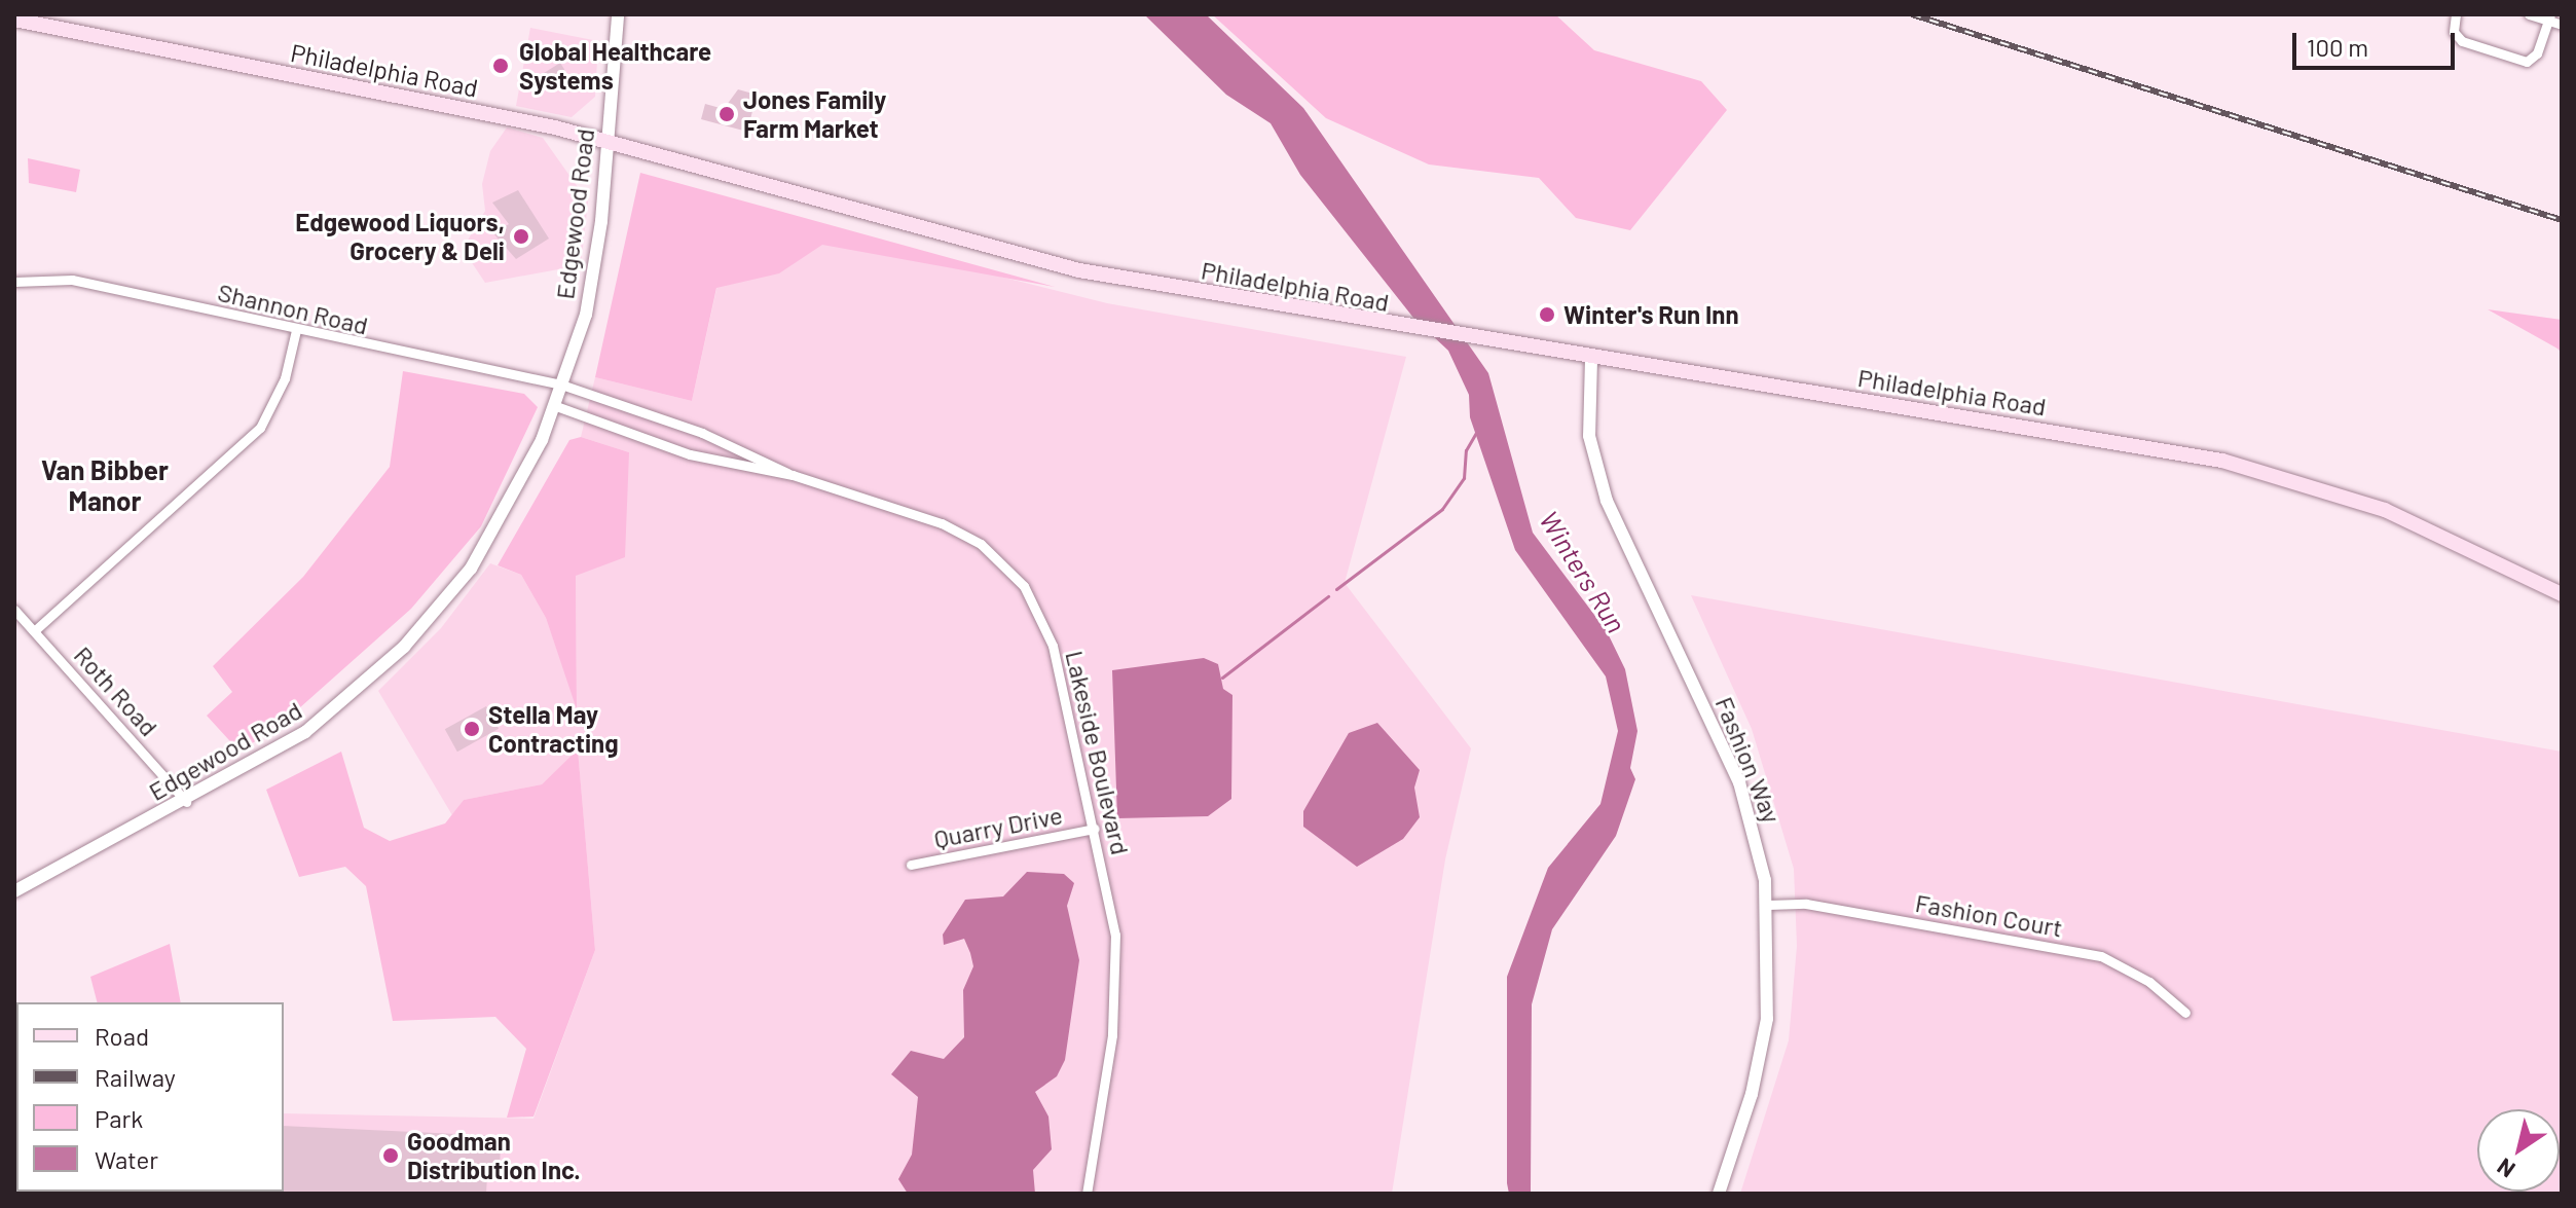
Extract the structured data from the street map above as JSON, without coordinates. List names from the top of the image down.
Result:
{
  "streets": {
    "main road": ["Philadelphia Road"],
    "street": [
      "Edgewood Road",
      "Shannon Road",
      "Roth Road",
      "Lakeside Boulevard",
      "Fashion Way",
      "Quarry Drive",
      "Fashion Court"
    ]
  },
  "crossings": [
    ["Philadelphia Road", "Edgewood Road"],
    ["Philadelphia Road", "Fashion Way"],
    ["Edgewood Road", "Shannon Road"],
    ["Edgewood Road", "Roth Road"],
    ["Edgewood Road", "Lakeside Boulevard"],
    ["Shannon Road", "Lakeside Boulevard"],
    ["Lakeside Boulevard", "Quarry Drive"],
    ["Fashion Way", "Fashion Court"]
  ],
  "districts": ["Van Bibber Manor"],
  "water": ["Winters Run"],
  "places": [
    "Global Healthcare Systems",
    "Jones Family Farm Market",
    "Edgewood Liquors, Grocery & Deli",
    "Winter's Run Inn",
    "Stella May Contracting",
    "Goodman Distribution Inc."
  ],
  "legend": [
    "Road",
    "Railway",
    "Park",
    "Water"
  ],
  "scale_bar": "100 m",
  "north": "bottom left"
}
